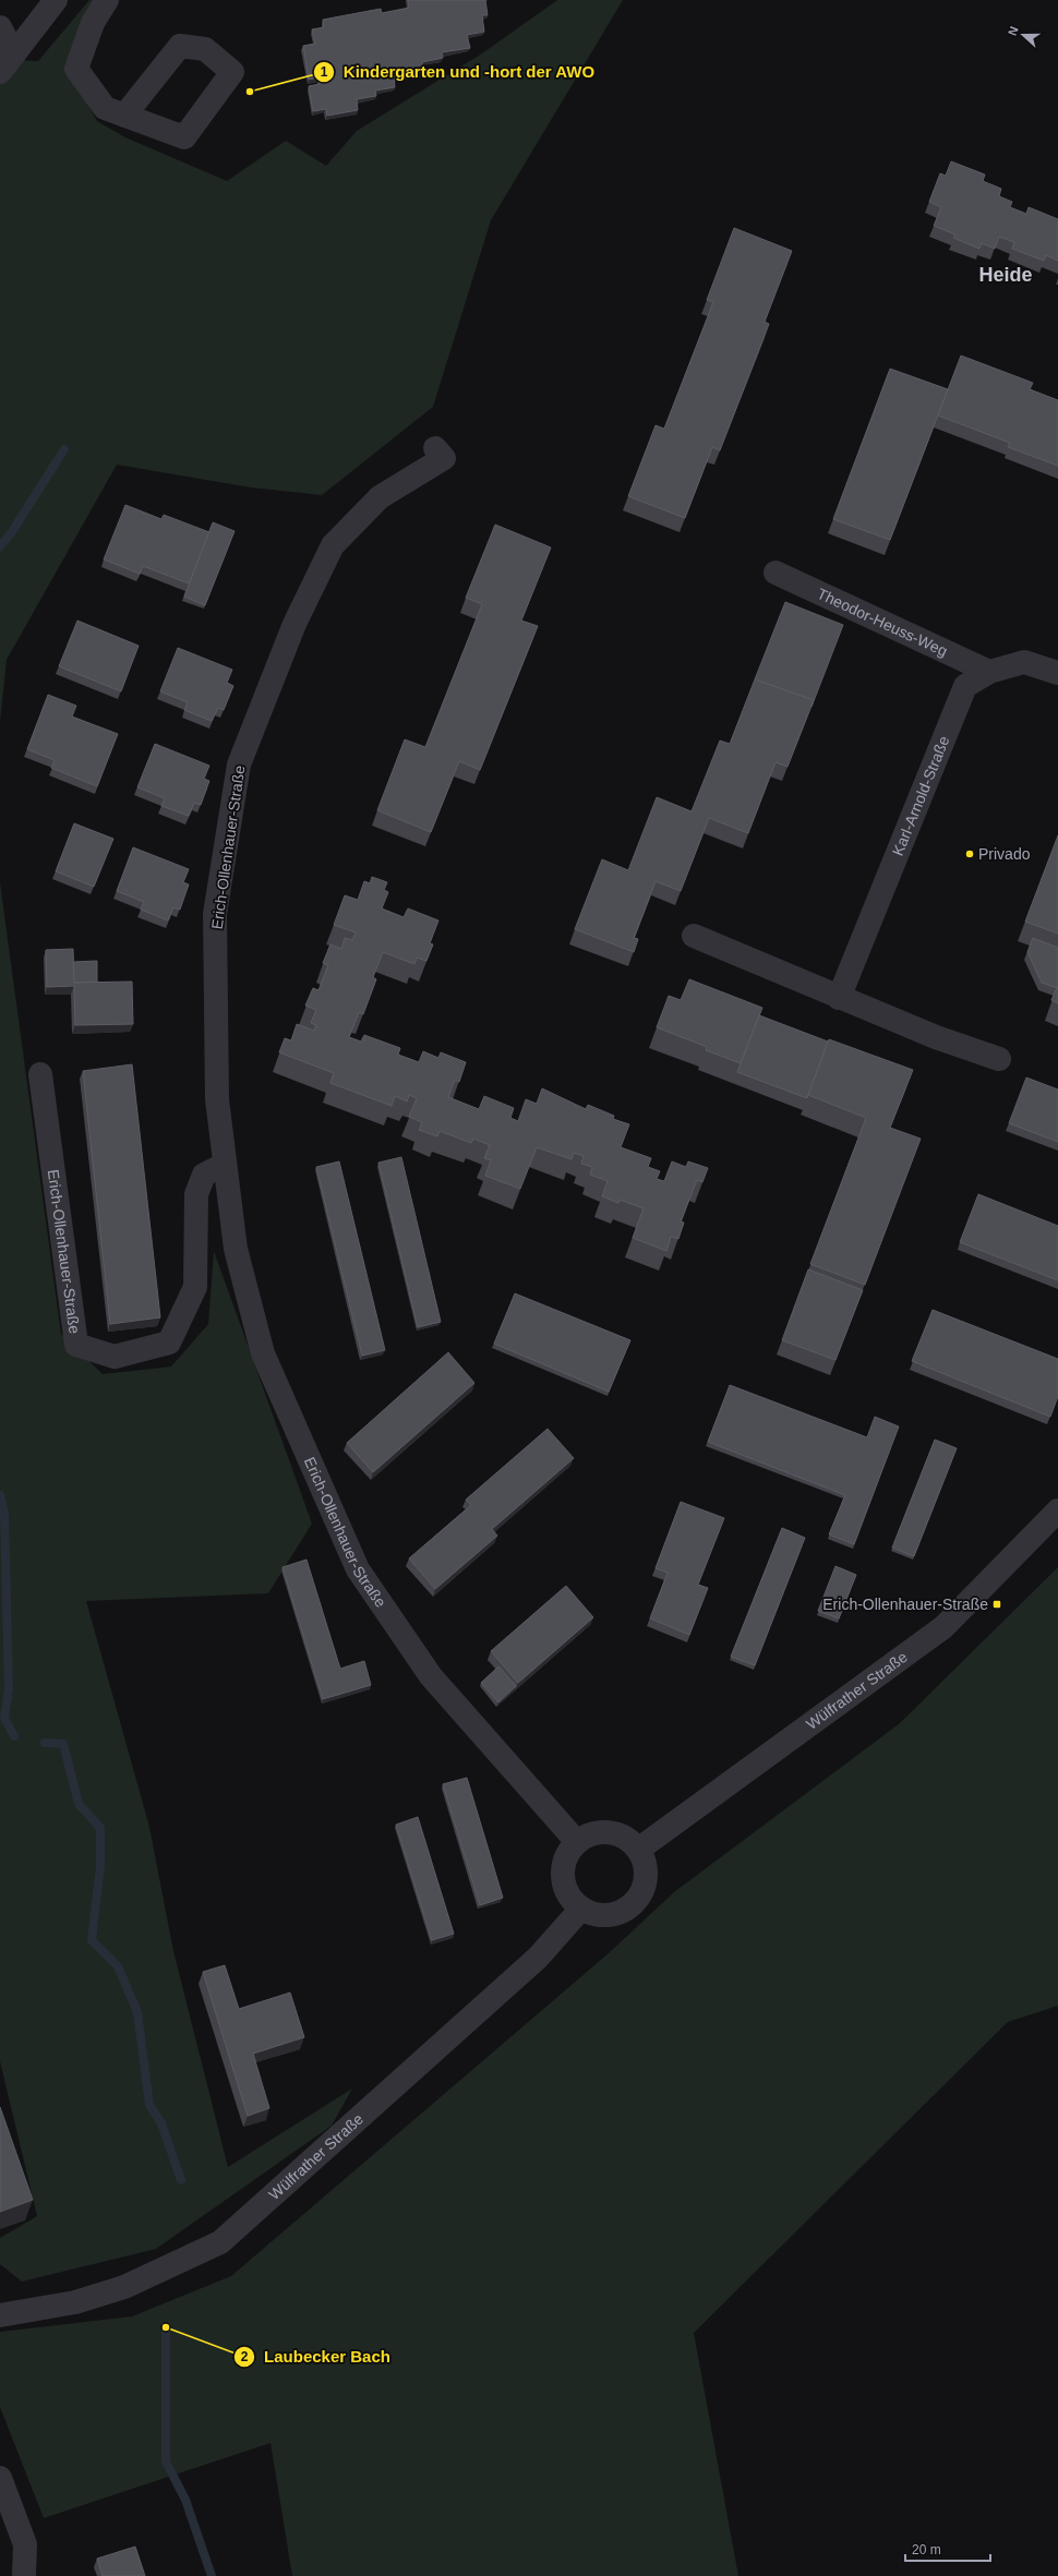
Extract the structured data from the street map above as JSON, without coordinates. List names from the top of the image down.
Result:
{
  "streets": {
    "street": [
      "Theodor-Heuss-Weg",
      "Karl-Arnold-Straße",
      "Erich-Ollenhauer-Straße",
      "Wülfrather Straße"
    ]
  },
  "crossings": [
    ["Theodor-Heuss-Weg", "Karl-Arnold-Straße"],
    ["Erich-Ollenhauer-Straße", "Wülfrather Straße"]
  ],
  "districts": ["Heide"],
  "places": {
    "other": ["Kindergarten und -hort der AWO", "Privado", "Laubecker Bach"],
    "transit": ["Erich-Ollenhauer-Straße"]
  },
  "scale_bar": "20 m",
  "north": "left"
}
